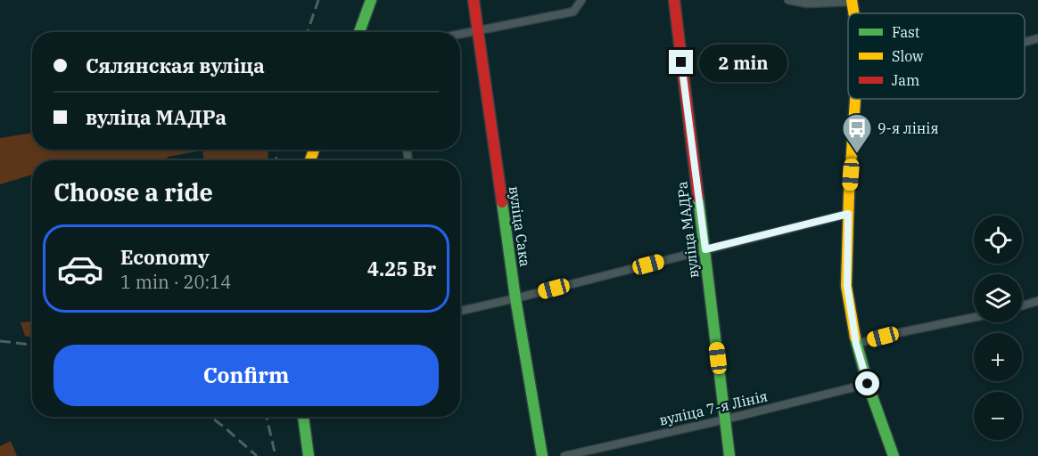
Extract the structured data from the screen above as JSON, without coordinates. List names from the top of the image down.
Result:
{
  "streets": {
    "street": ["вуліца Сака", "вуліца МАДРа", "вуліца 7-я Лінія"]
  },
  "crossings": [
    ["вуліца МАДРа", "вуліца 7-я Лінія"]
  ],
  "places": {
    "bus stop": ["9-я лінія"]
  },
  "legend": ["Fast", "Slow", "Jam"],
  "page": {
    "banner": ["Сялянская вуліца", "вуліца МАДРа"],
    "bubble": "2 min",
    "heading": "Choose a ride",
    "map_buttons": ["+", "−"],
    "list": [
      {
        "name": "Economy",
        "note": "1 min · 20:14",
        "value": "4.25 Br"
      }
    ],
    "buttons": "Confirm"
  }
}
